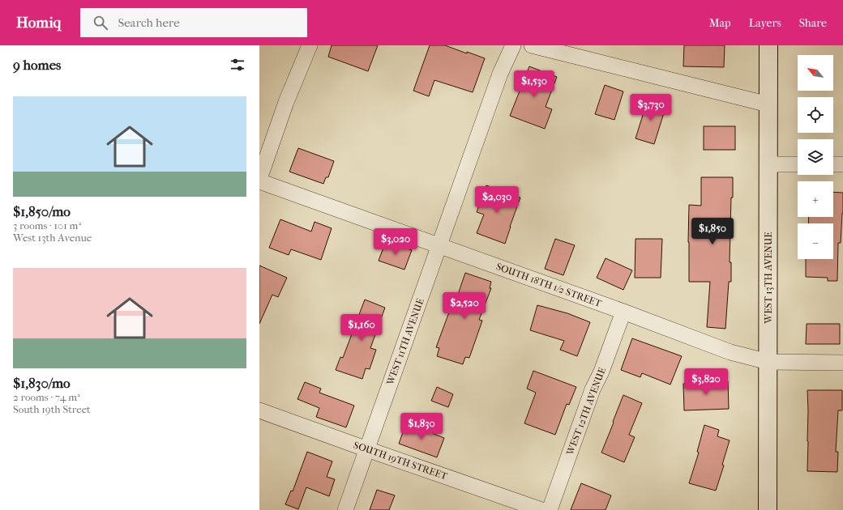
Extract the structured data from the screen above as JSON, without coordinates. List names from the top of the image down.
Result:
{
  "streets": {
    "street": [
      "WEST 13TH AVENUE",
      "SOUTH 18TH 1/2 STREET",
      "WEST 11TH AVENUE",
      "WEST 12TH AVENUE",
      "SOUTH 19TH STREET"
    ]
  },
  "crossings": [
    ["WEST 13TH AVENUE", "SOUTH 18TH 1/2 STREET"],
    ["SOUTH 18TH 1/2 STREET", "WEST 11TH AVENUE"],
    ["SOUTH 18TH 1/2 STREET", "WEST 12TH AVENUE"],
    ["WEST 11TH AVENUE", "SOUTH 19TH STREET"]
  ],
  "north": "top left",
  "page": {
    "header": "Homiq",
    "search": "Search here",
    "nav": ["Map", "Layers", "Share"],
    "heading": "9 homes",
    "map_buttons": ["+", "−"],
    "price": [
      "$1,530",
      "$3,730",
      "$2,030",
      "$1,850",
      "$3,020",
      "$2,520",
      "$1,160",
      "$3,820",
      "$1,830"
    ],
    "list": [
      {
        "name": "$1,850/mo",
        "note": "3 rooms · 101 m² · West 13th Avenue"
      },
      {
        "name": "$1,830/mo",
        "note": "2 rooms · 74 m² · South 19th Street"
      }
    ]
  }
}
